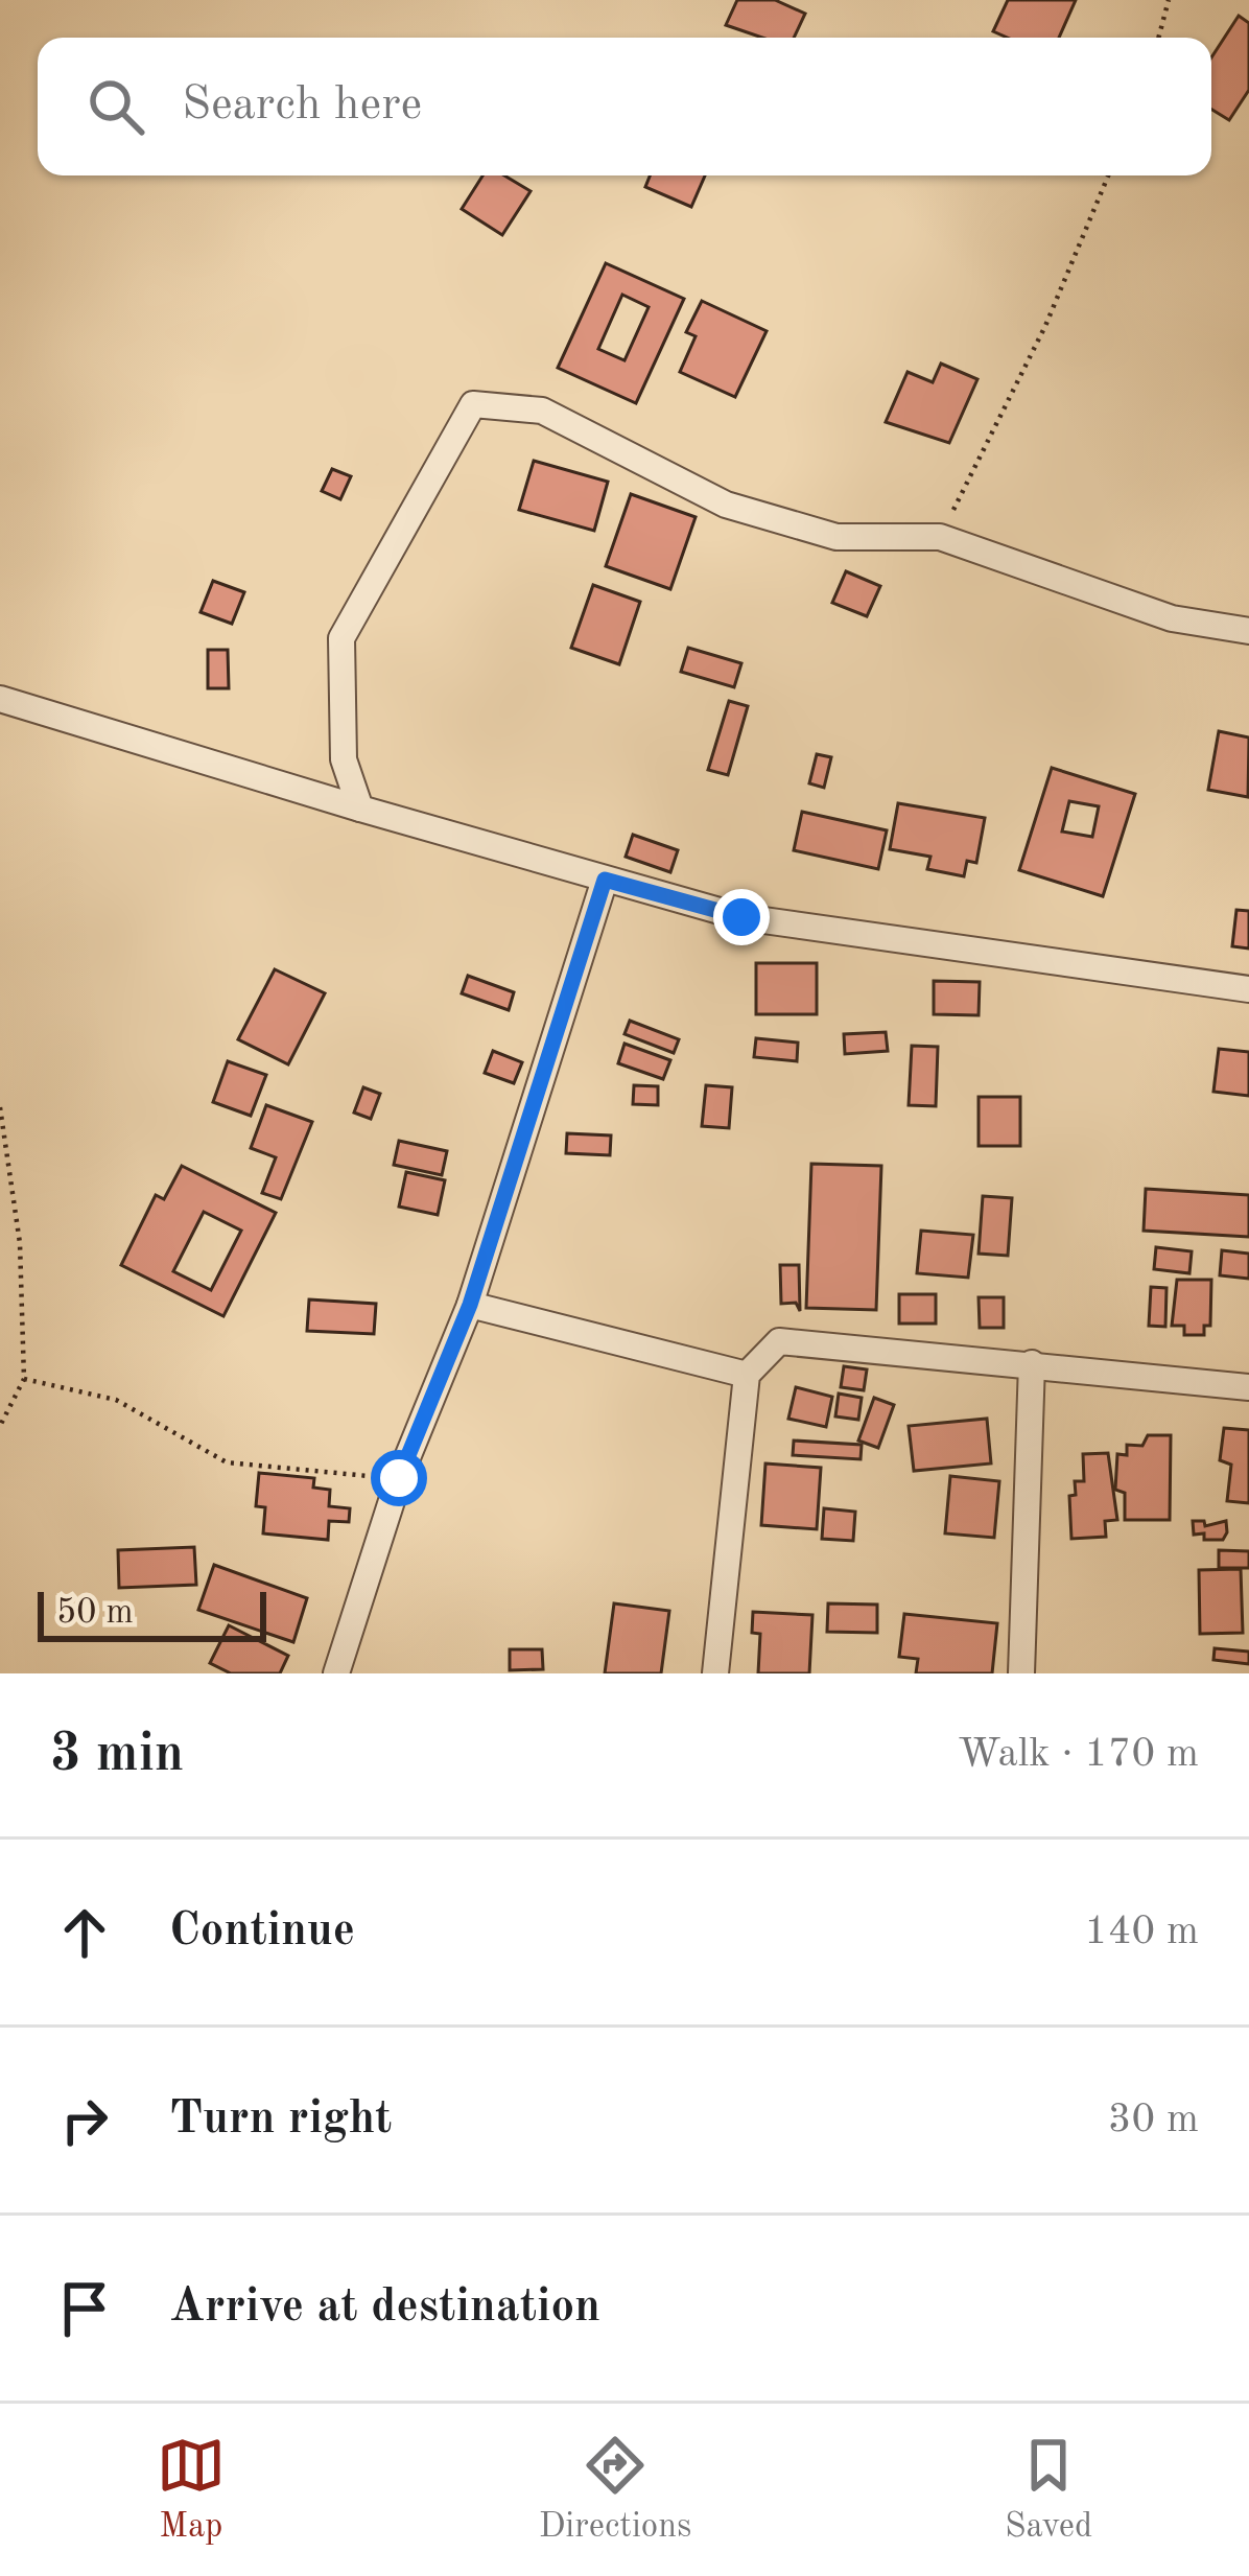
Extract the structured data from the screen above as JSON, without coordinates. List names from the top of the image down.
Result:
{
  "scale_bar": "50 m",
  "page": {
    "search": "Search here",
    "scale": "50 m",
    "heading": ["3 min", "Walk · 170 m"],
    "list": [
      ["Continue", "140 m"],
      ["Turn right", "30 m"],
      "Arrive at destination"
    ],
    "nav": ["Map", "Directions", "Saved"]
  }
}
